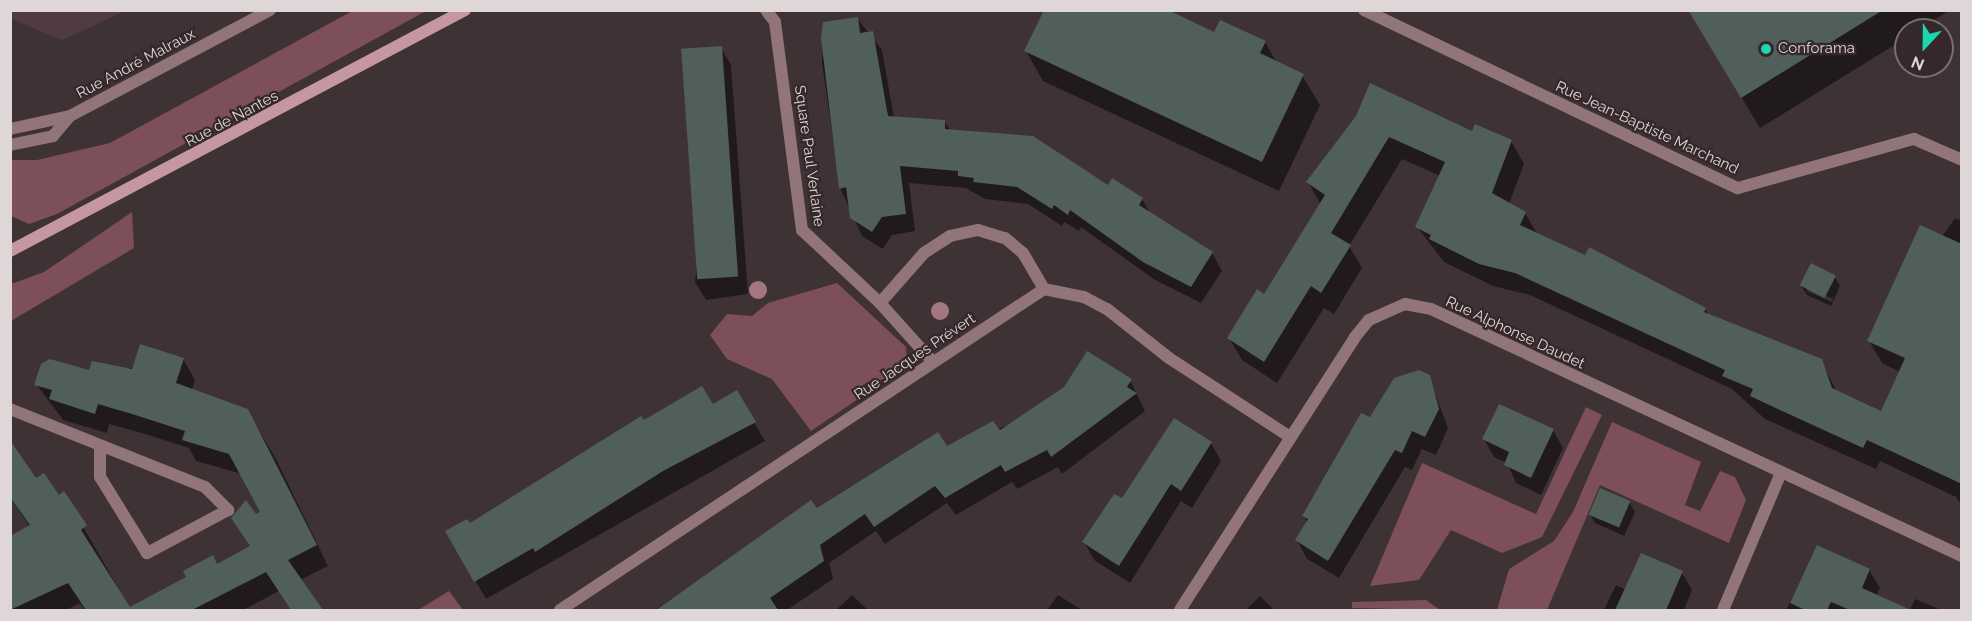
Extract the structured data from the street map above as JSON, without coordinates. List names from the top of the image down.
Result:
{
  "streets": {
    "main road": ["Rue de Nantes"],
    "street": [
      "Rue André Malraux",
      "Rue Jean-Baptiste Marchand",
      "Square Paul Verlaine",
      "Rue Alphonse Daudet",
      "Rue Jacques Prévert"
    ]
  },
  "crossings": [
    ["Square Paul Verlaine", "Rue Jacques Prévert"]
  ],
  "places": ["Conforama"],
  "north": "bottom"
}
